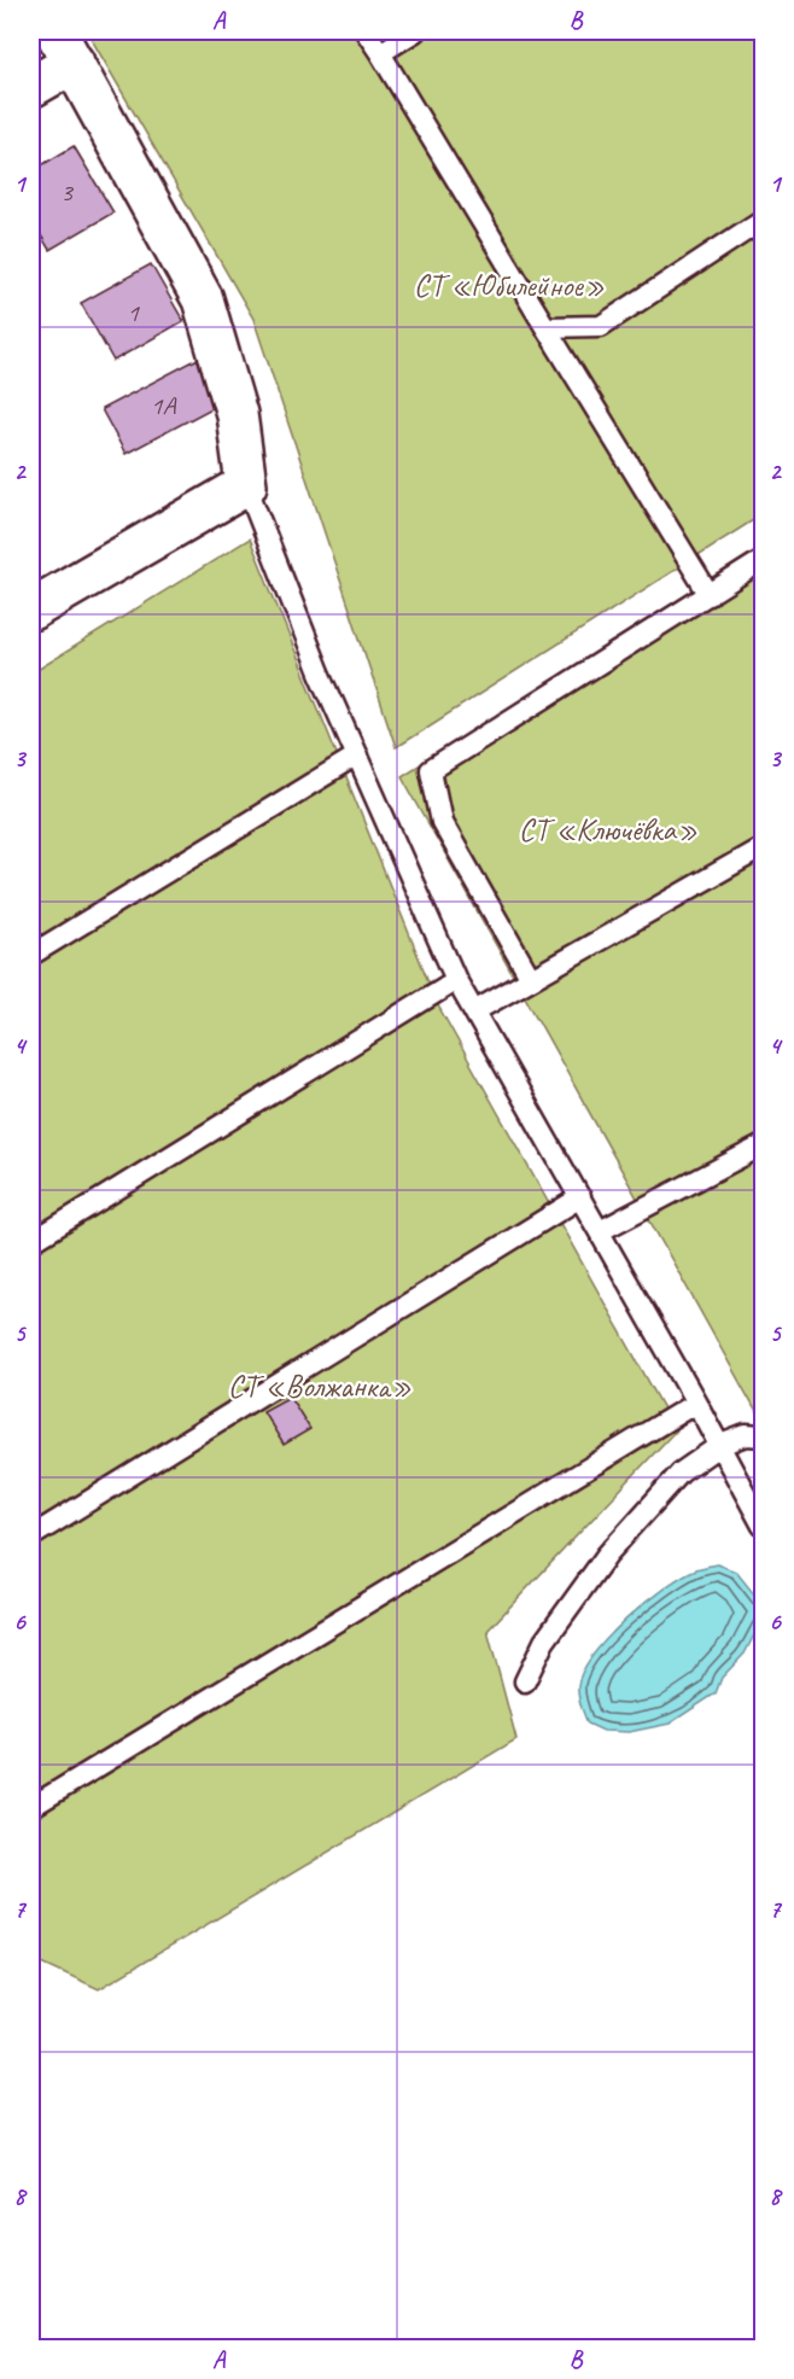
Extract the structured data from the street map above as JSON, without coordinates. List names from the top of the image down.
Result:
{
  "parks": ["СТ «Юбилейное»", "СТ «Ключёвка»", "СТ «Волжанка»"],
  "house_numbers": ["3", "1", "1А"],
  "grid": {
    "columns": ["A", "B"],
    "rows": [
      "1",
      "2",
      "3",
      "4",
      "5",
      "6",
      "7",
      "8"
    ]
  }
}
